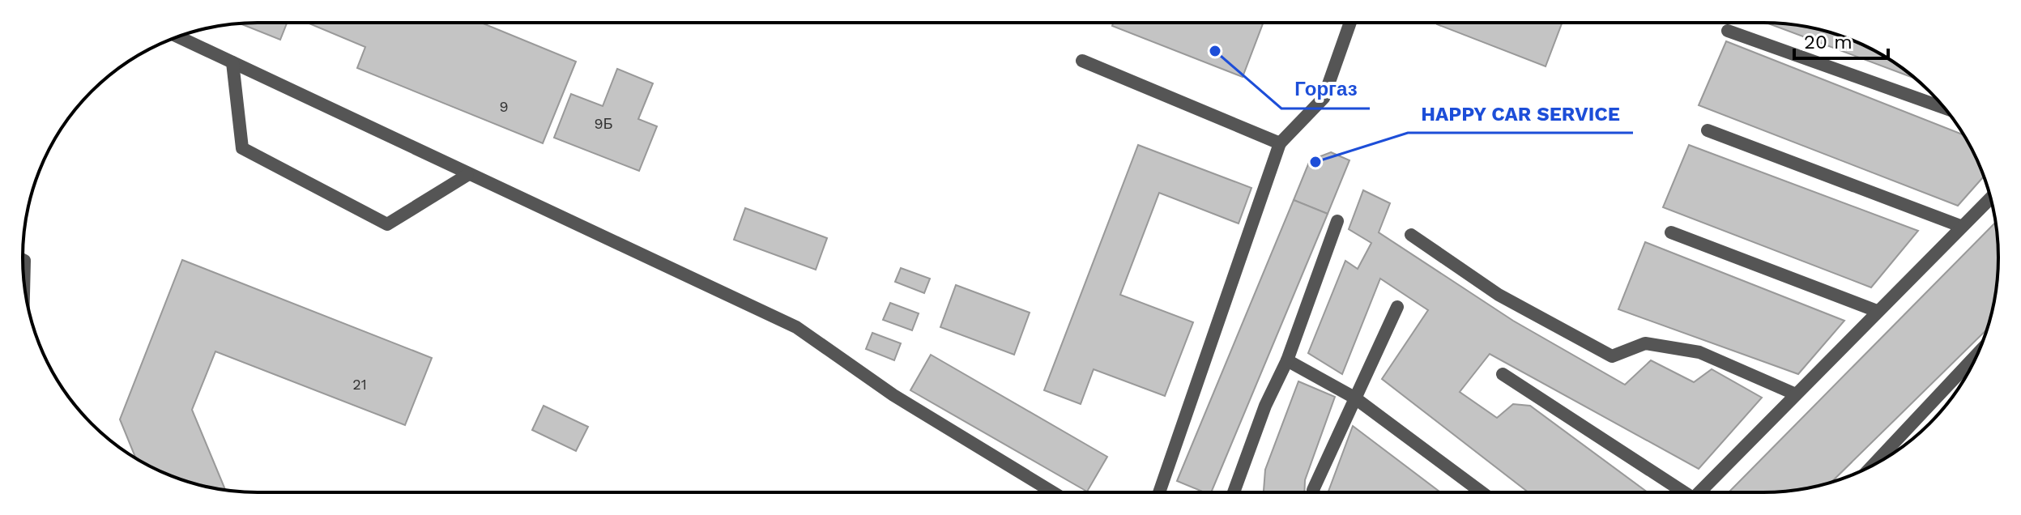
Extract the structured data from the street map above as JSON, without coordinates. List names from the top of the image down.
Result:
{
  "places": ["Горгаз", "HAPPY CAR SERVICE"],
  "house_numbers": ["9", "9Б", "21"],
  "scale_bar": "20 m"
}
